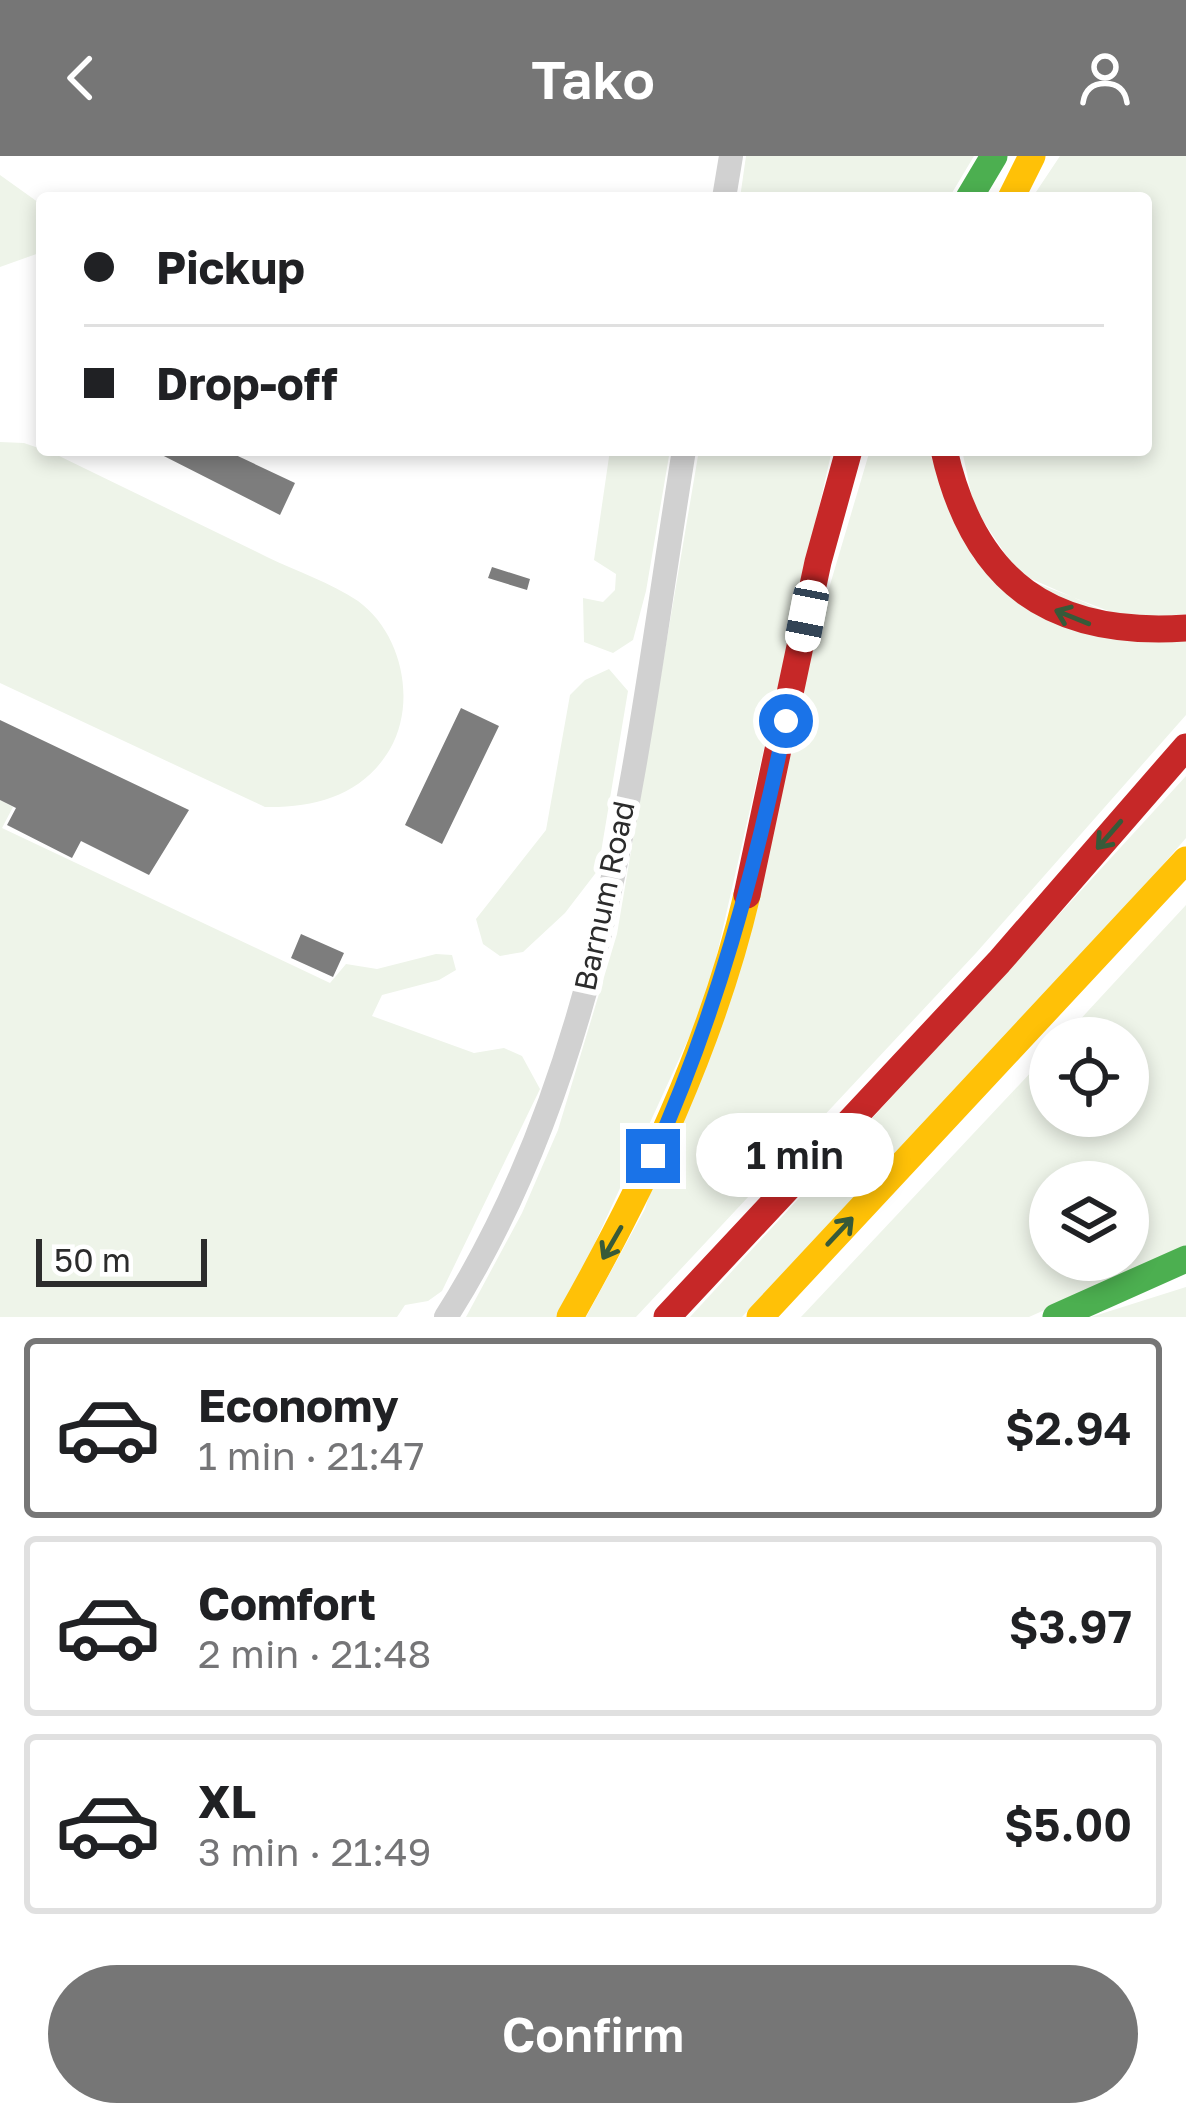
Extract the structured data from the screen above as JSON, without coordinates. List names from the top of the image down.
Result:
{
  "streets": {
    "street": ["Barnum Road"]
  },
  "scale_bar": "50 m",
  "page": {
    "header": "Tako",
    "banner": ["Pickup", "Drop-off"],
    "bubble": "1 min",
    "scale": "50 m",
    "list": [
      {
        "name": "Economy",
        "note": "1 min · 21:47",
        "value": "$2.94"
      },
      {
        "name": "Comfort",
        "note": "2 min · 21:48",
        "value": "$3.97"
      },
      {
        "name": "XL",
        "note": "3 min · 21:49",
        "value": "$5.00"
      }
    ],
    "buttons": "Confirm"
  }
}
